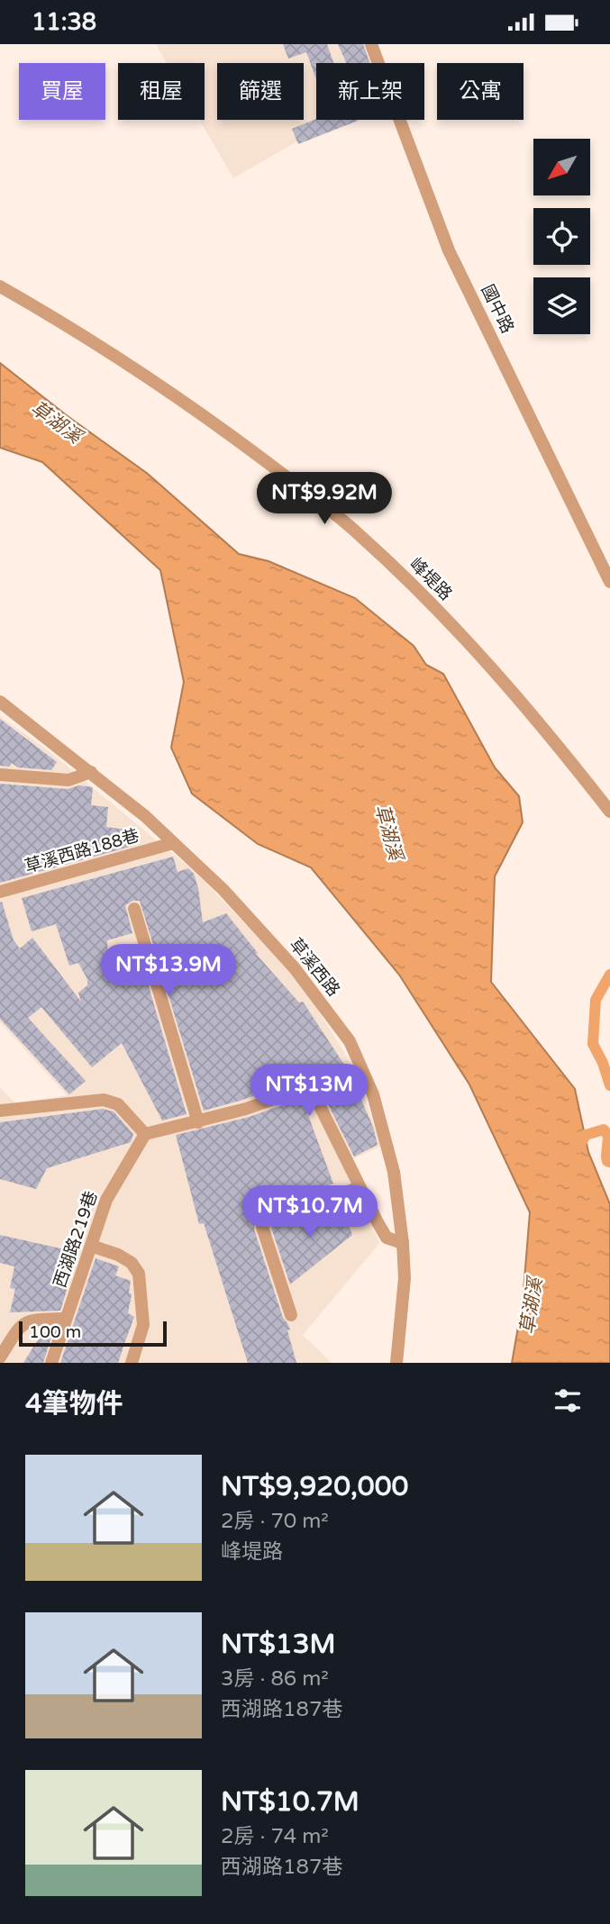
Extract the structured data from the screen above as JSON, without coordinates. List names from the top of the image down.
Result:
{
  "streets": {
    "street": [
      "國中路",
      "峰堤路",
      "草溪西路188巷",
      "草溪西路",
      "西湖路219巷"
    ]
  },
  "crossings": [
    ["草溪西路188巷", "草溪西路"]
  ],
  "water": ["草湖溪"],
  "scale_bar": "100 m",
  "north": "bottom left",
  "page": {
    "status": "11:38",
    "chip": [
      "買屋",
      "租屋",
      "篩選",
      "新上架",
      "公寓"
    ],
    "price": [
      "NT$9.92M",
      "NT$13.9M",
      "NT$13M",
      "NT$10.7M"
    ],
    "scale": "100 m",
    "heading": "4筆物件",
    "list": [
      {
        "name": "NT$9,920,000",
        "note": "2房 · 70 m² · 峰堤路"
      },
      {
        "name": "NT$13M",
        "note": "3房 · 86 m² · 西湖路187巷"
      },
      {
        "name": "NT$10.7M",
        "note": "2房 · 74 m² · 西湖路187巷"
      }
    ]
  }
}
